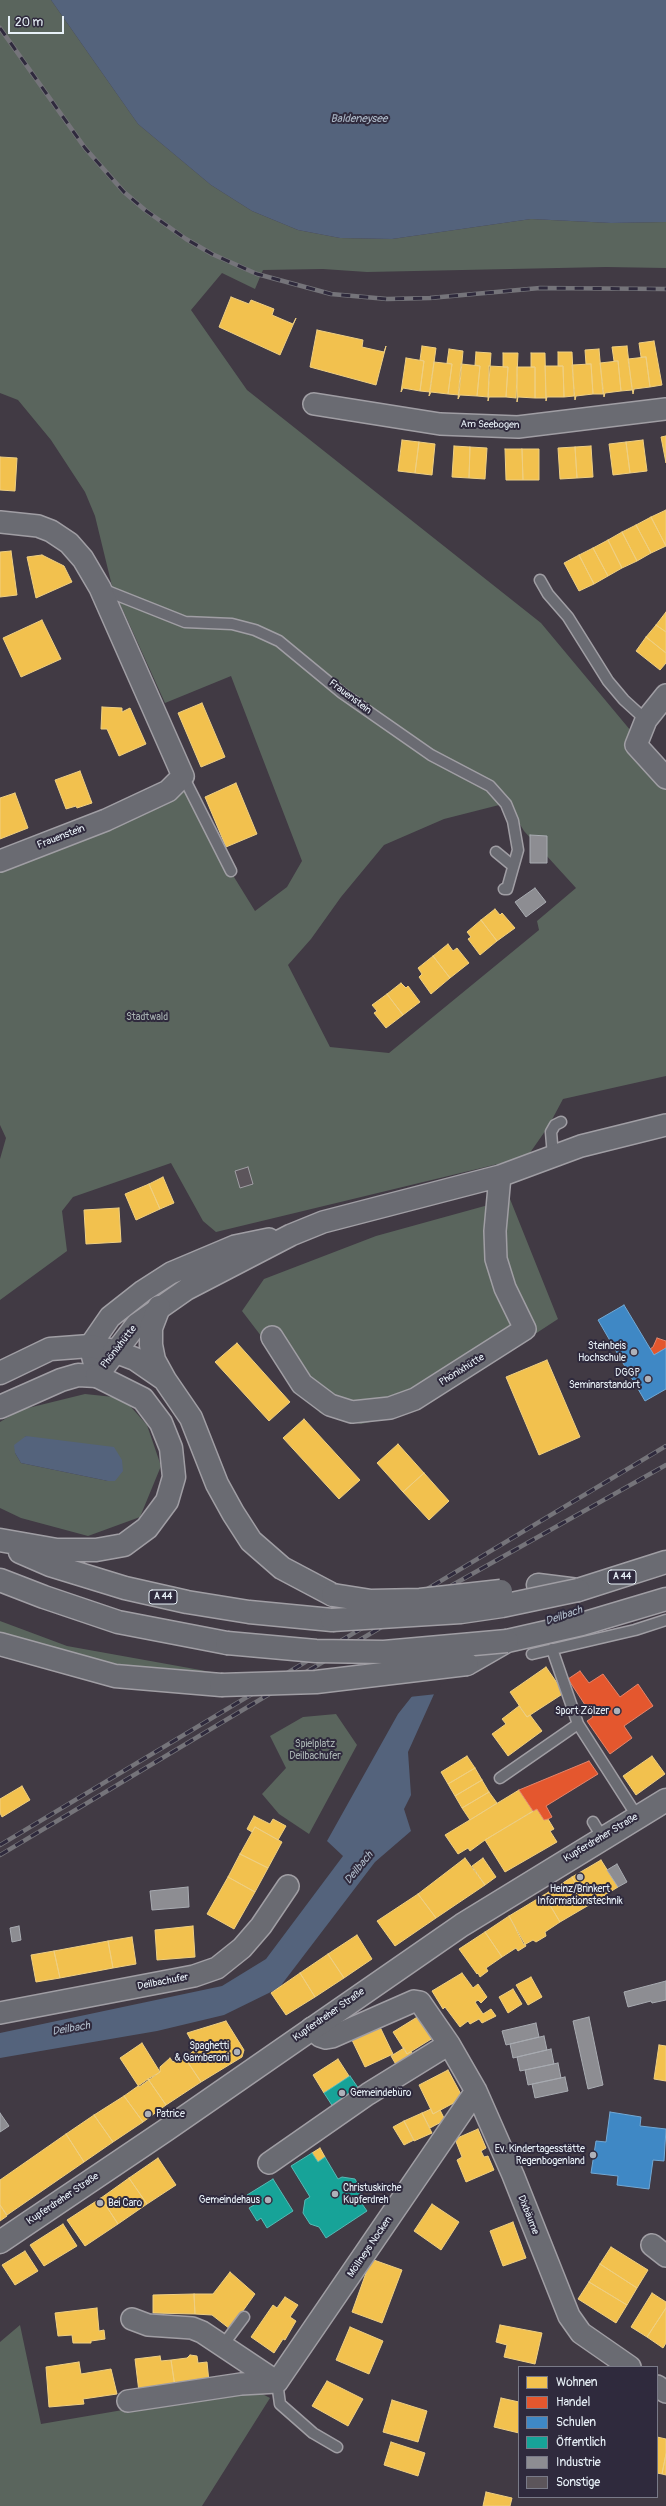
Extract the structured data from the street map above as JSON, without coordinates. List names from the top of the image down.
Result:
{
  "streets": {
    "main road": ["A 44", "Kupferdreher Straße"],
    "street": [
      "Am Seebogen",
      "Frauenstein",
      "Phönixhütte",
      "Deilbachufer",
      "Dixbäume",
      "Möllneys Nocken"
    ]
  },
  "crossings": [
    ["Kupferdreher Straße", "Dixbäume"],
    ["Dixbäume", "Möllneys Nocken"]
  ],
  "water": ["Baldeneysee", "Deilbach"],
  "parks": ["Stadtwald", "Spielplatz Deilbachufer"],
  "places": [
    "Steinbeis Hochschule",
    "DGGP Seminarstandort",
    "Sport Zölzer",
    "Heinz/Brinkert Informationstechnik",
    "Spaghetti & Gamberoni",
    "Gemeindebüro",
    "Patrice",
    "Ev. Kindertagesstätte Regenbogenland",
    "Christuskirche Kupferdreh",
    "Gemeindehaus",
    "Bei Caro"
  ],
  "legend": [
    "Wohnen",
    "Handel",
    "Schulen",
    "Öffentlich",
    "Industrie",
    "Sonstige"
  ],
  "scale_bar": "20 m"
}
